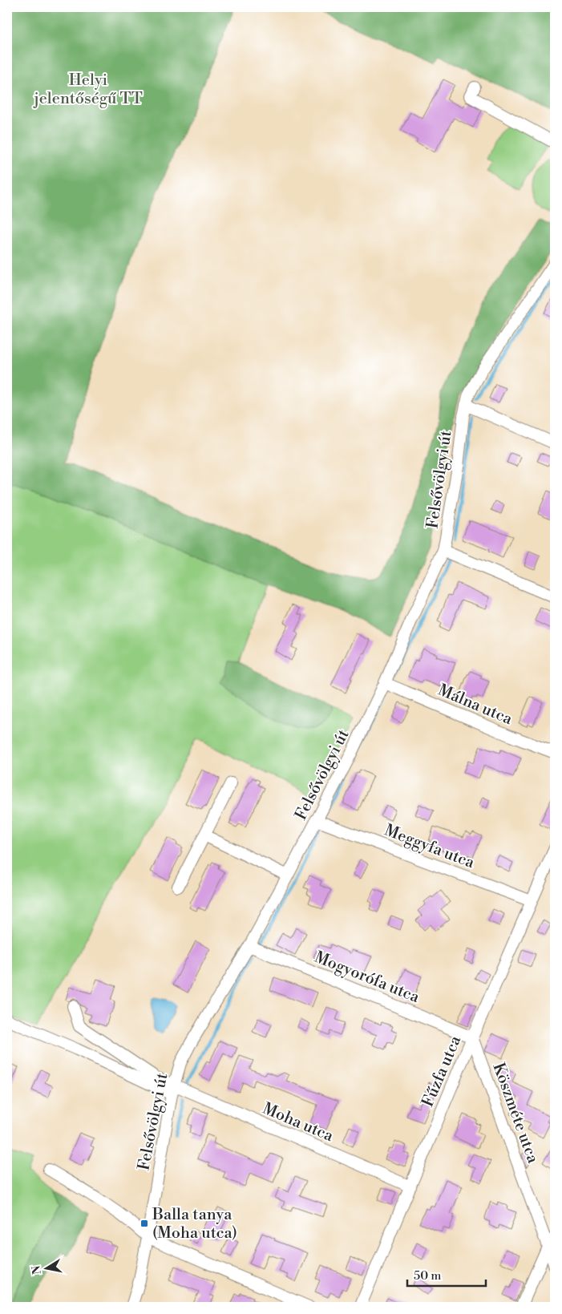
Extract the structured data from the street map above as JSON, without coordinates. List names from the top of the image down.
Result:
{
  "streets": {
    "street": [
      "Felsővölgyi út",
      "Málna utca",
      "Meggyfa utca",
      "Mogyorófa utca",
      "Fűzfa utca",
      "Köszméte utca",
      "Moha utca"
    ]
  },
  "crossings": [
    ["Felsővölgyi út", "Málna utca"],
    ["Felsővölgyi út", "Meggyfa utca"],
    ["Felsővölgyi út", "Mogyorófa utca"],
    ["Felsővölgyi út", "Moha utca"],
    ["Meggyfa utca", "Fűzfa utca"],
    ["Mogyorófa utca", "Fűzfa utca"],
    ["Mogyorófa utca", "Köszméte utca"],
    ["Fűzfa utca", "Köszméte utca"],
    ["Fűzfa utca", "Moha utca"]
  ],
  "parks": ["Helyi jelentőségű TT"],
  "places": {
    "transit": ["Balla tanya (Moha utca)"]
  },
  "scale_bar": "50 m",
  "north": "left"
}
